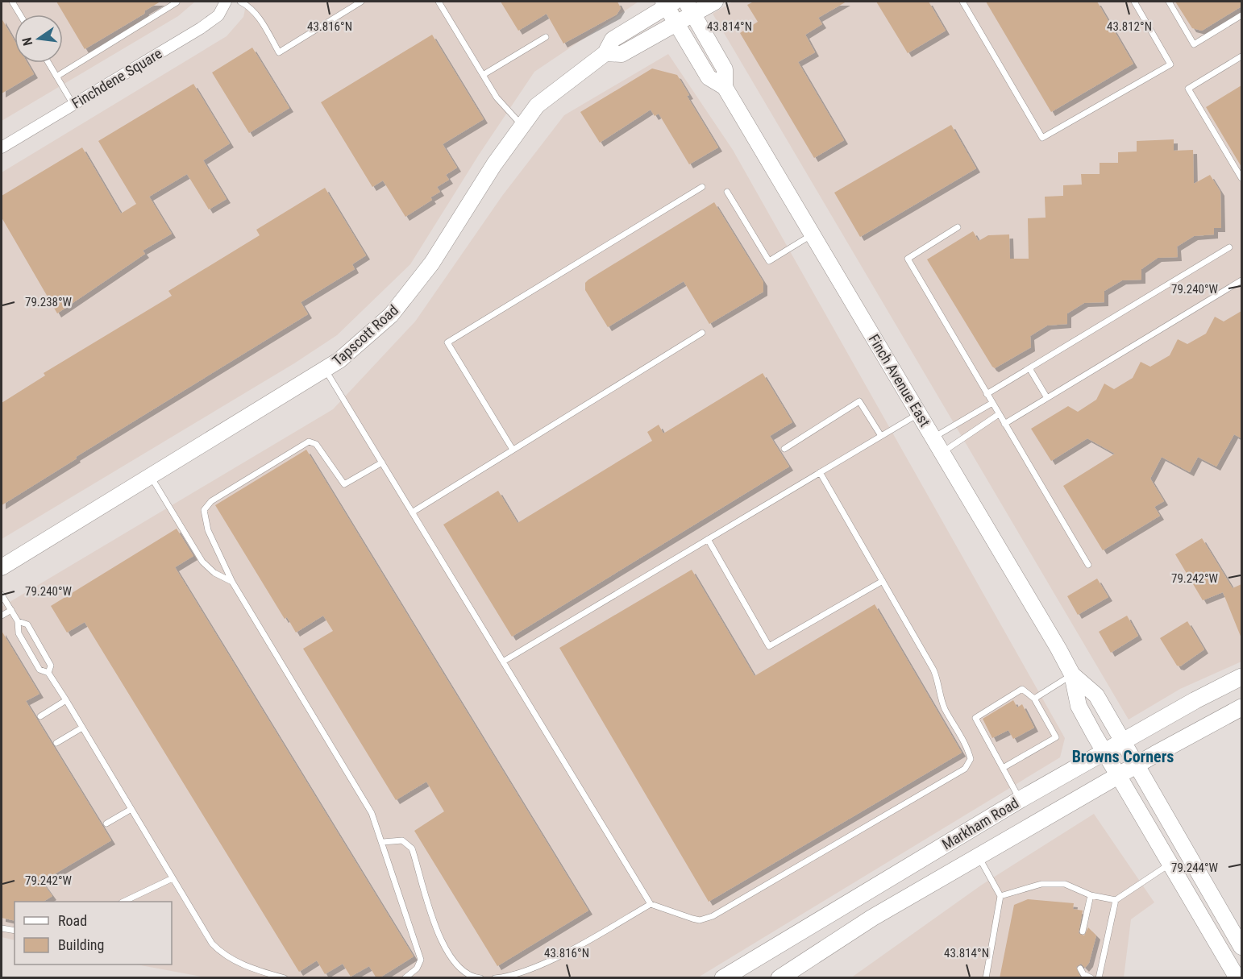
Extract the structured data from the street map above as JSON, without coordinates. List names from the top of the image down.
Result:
{
  "streets": {
    "main road": ["Tapscott Road", "Finch Avenue East", "Markham Road"],
    "street": ["Finchdene Square"]
  },
  "crossings": [
    ["Tapscott Road", "Finch Avenue East"],
    ["Finch Avenue East", "Markham Road"]
  ],
  "districts": ["Browns Corners"],
  "legend": ["Road", "Building"],
  "north": "left",
  "coordinates": [
    "43.816°N",
    "43.814°N",
    "43.812°N",
    "79.240°W",
    "79.238°W",
    "79.242°W",
    "79.244°W"
  ]
}
